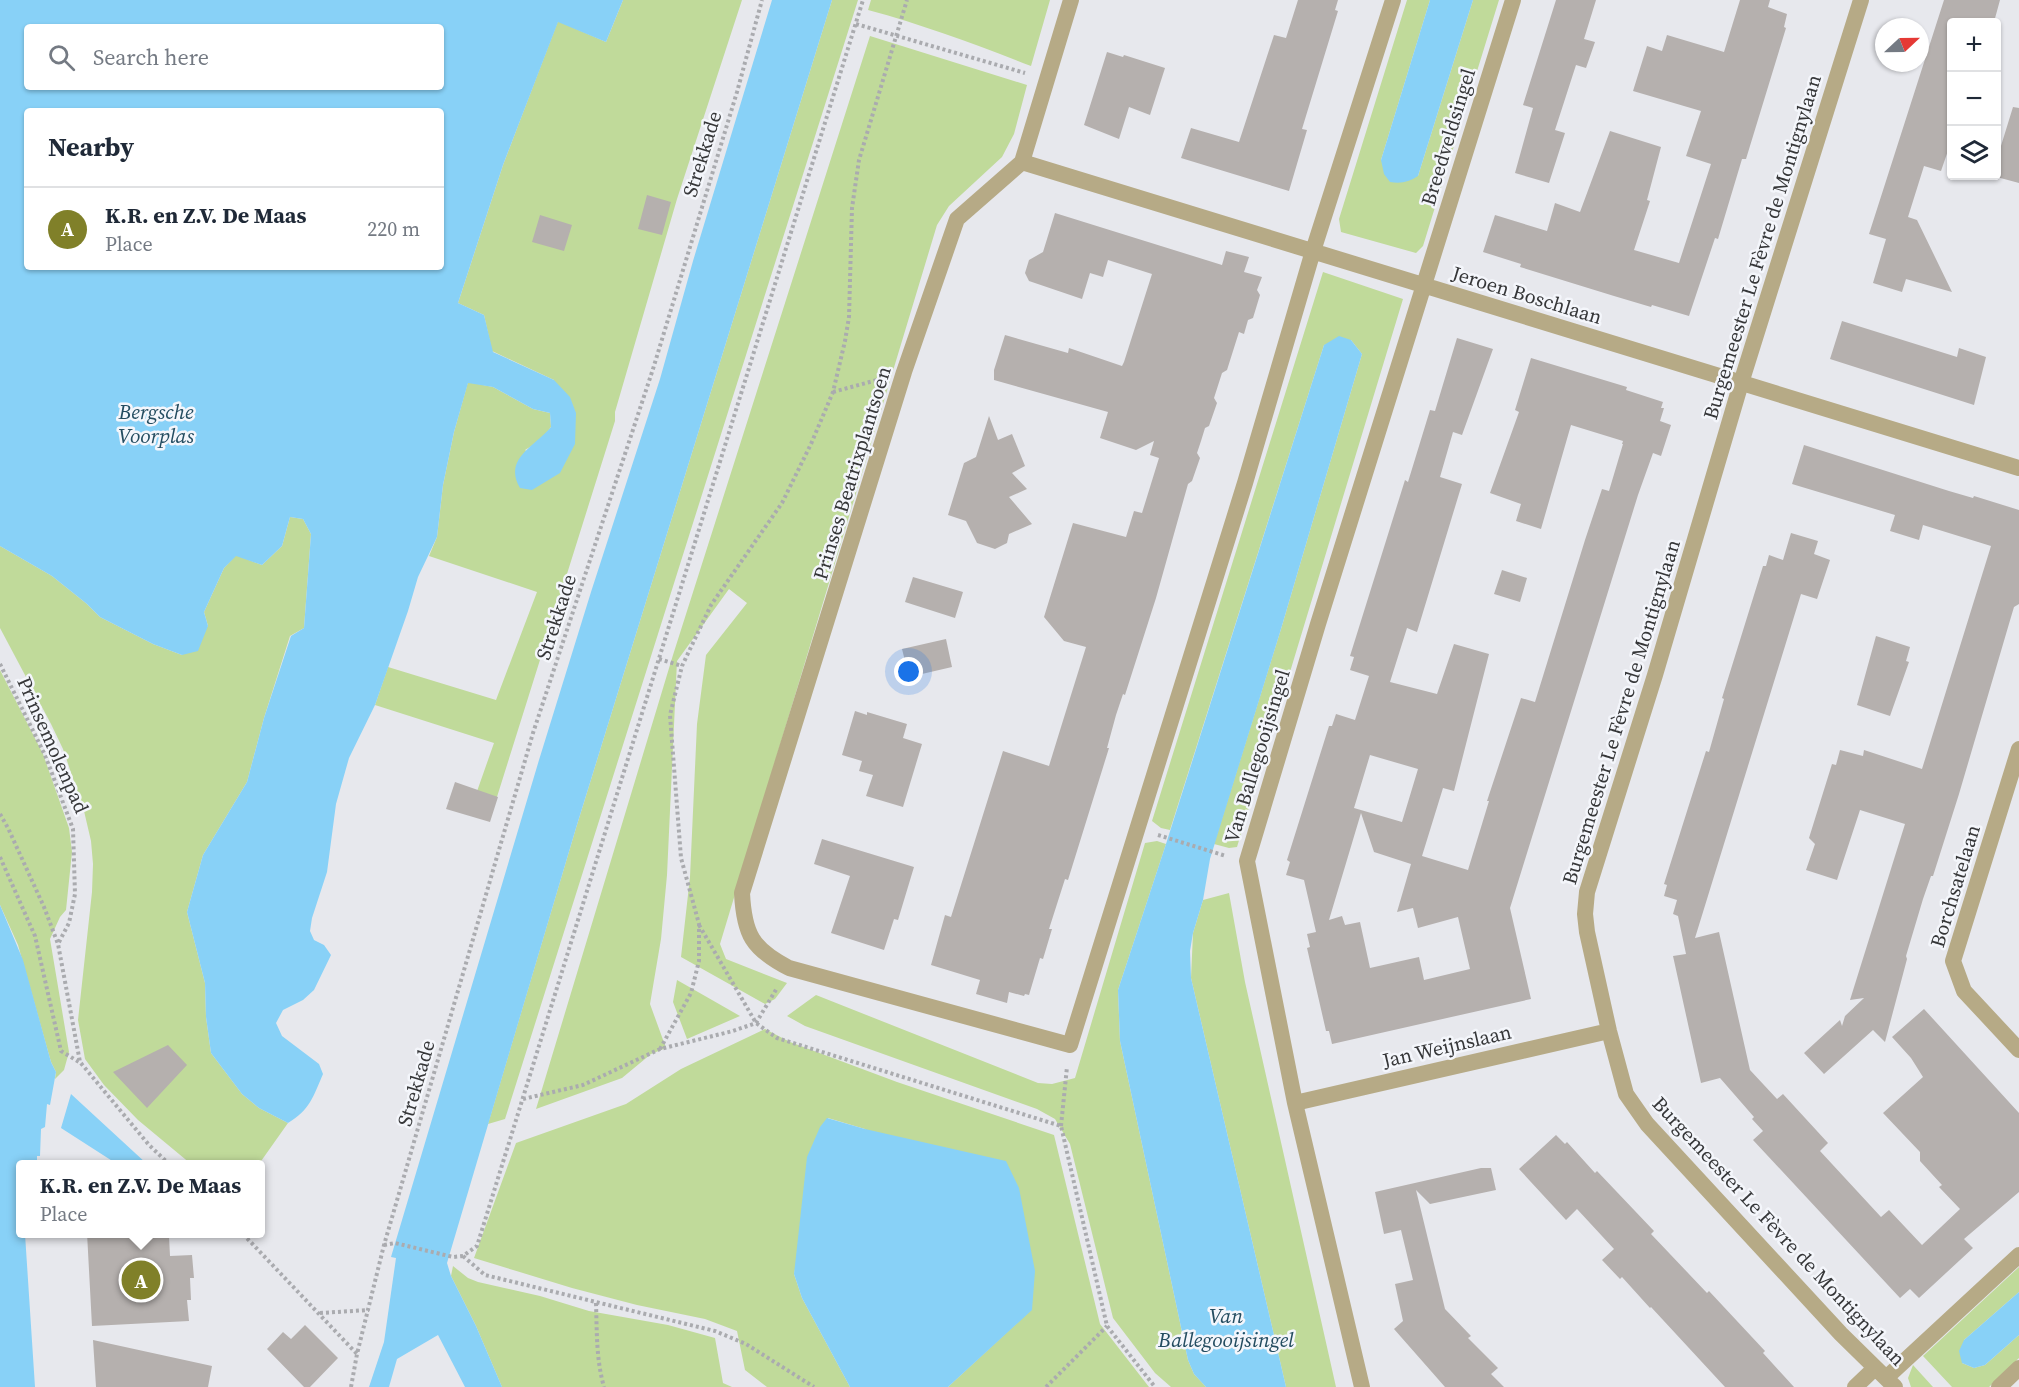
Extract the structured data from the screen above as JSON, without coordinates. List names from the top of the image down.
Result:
{
  "streets": {
    "street": [
      "Breedveldsingel",
      "Burgemeester Le Fèvre de Montignylaan",
      "Jeroen Boschlaan",
      "Prinses Beatrixplantsoen",
      "Van Ballegooijsingel",
      "Borchsatelaan",
      "Jan Weijnslaan"
    ],
    "path": ["Strekkade", "Prinsemolenpad"]
  },
  "crossings": [
    ["Breedveldsingel", "Jeroen Boschlaan"],
    ["Breedveldsingel", "Van Ballegooijsingel"],
    ["Burgemeester Le Fèvre de Montignylaan", "Jeroen Boschlaan"],
    ["Burgemeester Le Fèvre de Montignylaan", "Jan Weijnslaan"],
    ["Jeroen Boschlaan", "Prinses Beatrixplantsoen"],
    ["Jeroen Boschlaan", "Van Ballegooijsingel"],
    ["Van Ballegooijsingel", "Jan Weijnslaan"]
  ],
  "water": ["Bergsche Voorplas", "Van Ballegooijsingel"],
  "north": "right",
  "page": {
    "map_buttons": ["+", "−"],
    "search": "Search here",
    "heading": "Nearby",
    "list": [
      {
        "mark": "A",
        "name": "K.R. en Z.V. De Maas",
        "note": "Place",
        "value": "220 m"
      }
    ],
    "popup": ["K.R. en Z.V. De Maas", "Place"],
    "pins": "A"
  }
}
